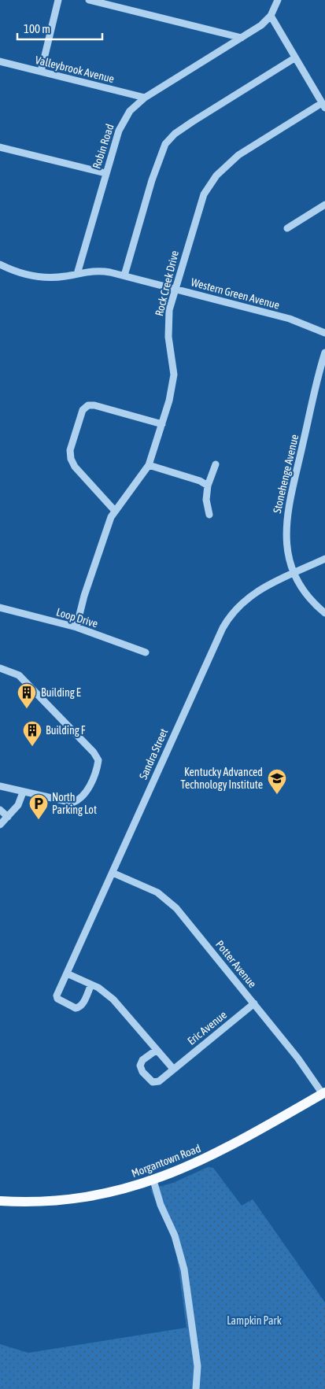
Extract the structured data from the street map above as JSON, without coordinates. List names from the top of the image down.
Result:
{
  "streets": {
    "main road": ["Morgantown Road"],
    "street": [
      "Valleybrook Avenue",
      "Robin Road",
      "Rock Creek Drive",
      "Western Green Avenue",
      "Stonehenge Avenue",
      "Loop Drive",
      "Sandra Street",
      "Potter Avenue",
      "Eric Avenue"
    ]
  },
  "crossings": [
    ["Valleybrook Avenue", "Robin Road"],
    ["Robin Road", "Western Green Avenue"],
    ["Rock Creek Drive", "Western Green Avenue"],
    ["Rock Creek Drive", "Loop Drive"],
    ["Stonehenge Avenue", "Sandra Street"],
    ["Sandra Street", "Potter Avenue"],
    ["Potter Avenue", "Eric Avenue"],
    ["Potter Avenue", "Morgantown Road"]
  ],
  "parks": ["Lampkin Park"],
  "places": {
    "building": ["Building E", "Building F"],
    "school or university": ["Kentucky Advanced Technology Institute"],
    "parking": ["North Parking Lot"]
  },
  "scale_bar": "100 m"
}
